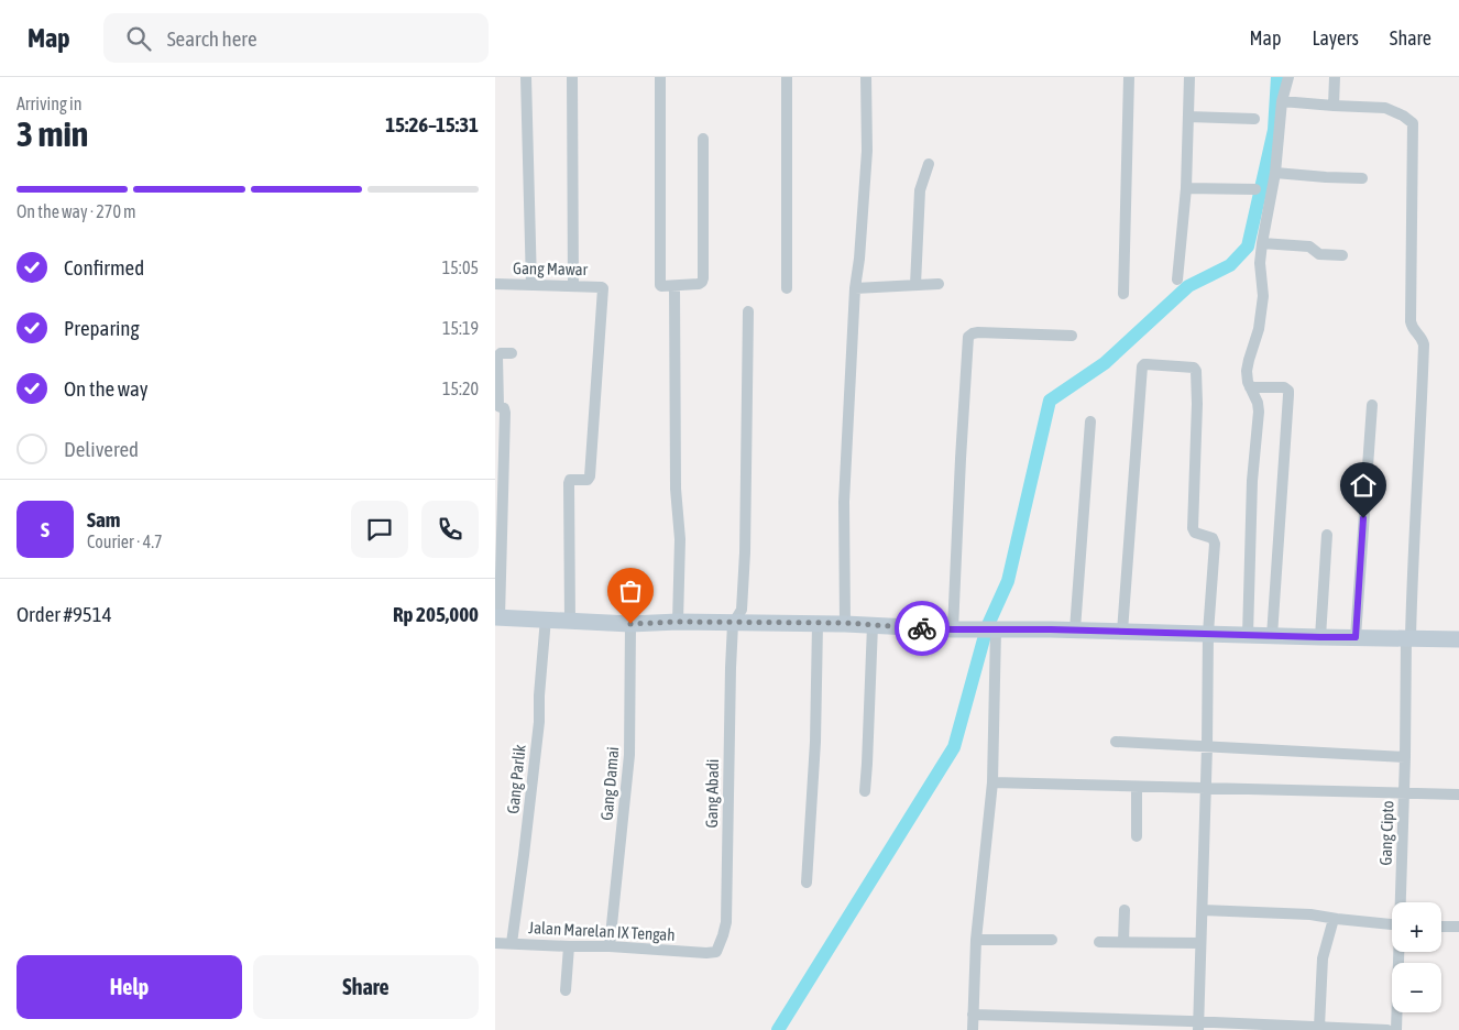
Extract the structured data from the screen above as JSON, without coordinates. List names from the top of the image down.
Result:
{
  "streets": {
    "street": [
      "Gang Mawar",
      "Gang Parlik",
      "Gang Damai",
      "Gang Abadi",
      "Gang Cipto",
      "Jalan Marelan IX Tengah"
    ]
  },
  "crossings": [
    ["Gang Parlik", "Jalan Marelan IX Tengah"],
    ["Gang Damai", "Jalan Marelan IX Tengah"],
    ["Gang Abadi", "Jalan Marelan IX Tengah"]
  ],
  "page": {
    "header": "Map",
    "search": "Search here",
    "nav": ["Map", "Layers", "Share"],
    "heading": ["3 min", "Arriving in", "15:26–15:31"],
    "panel": [
      "Sam",
      "Courier · 4.7",
      "Order #9514",
      "Rp 205,000"
    ],
    "bar": "On the way · 270 m",
    "list": [
      ["Confirmed", "15:05"],
      ["Preparing", "15:19"],
      ["On the way", "15:20"],
      "Delivered"
    ],
    "round": "S",
    "map_buttons": ["+", "−"],
    "buttons": ["Help", "Share"]
  }
}
